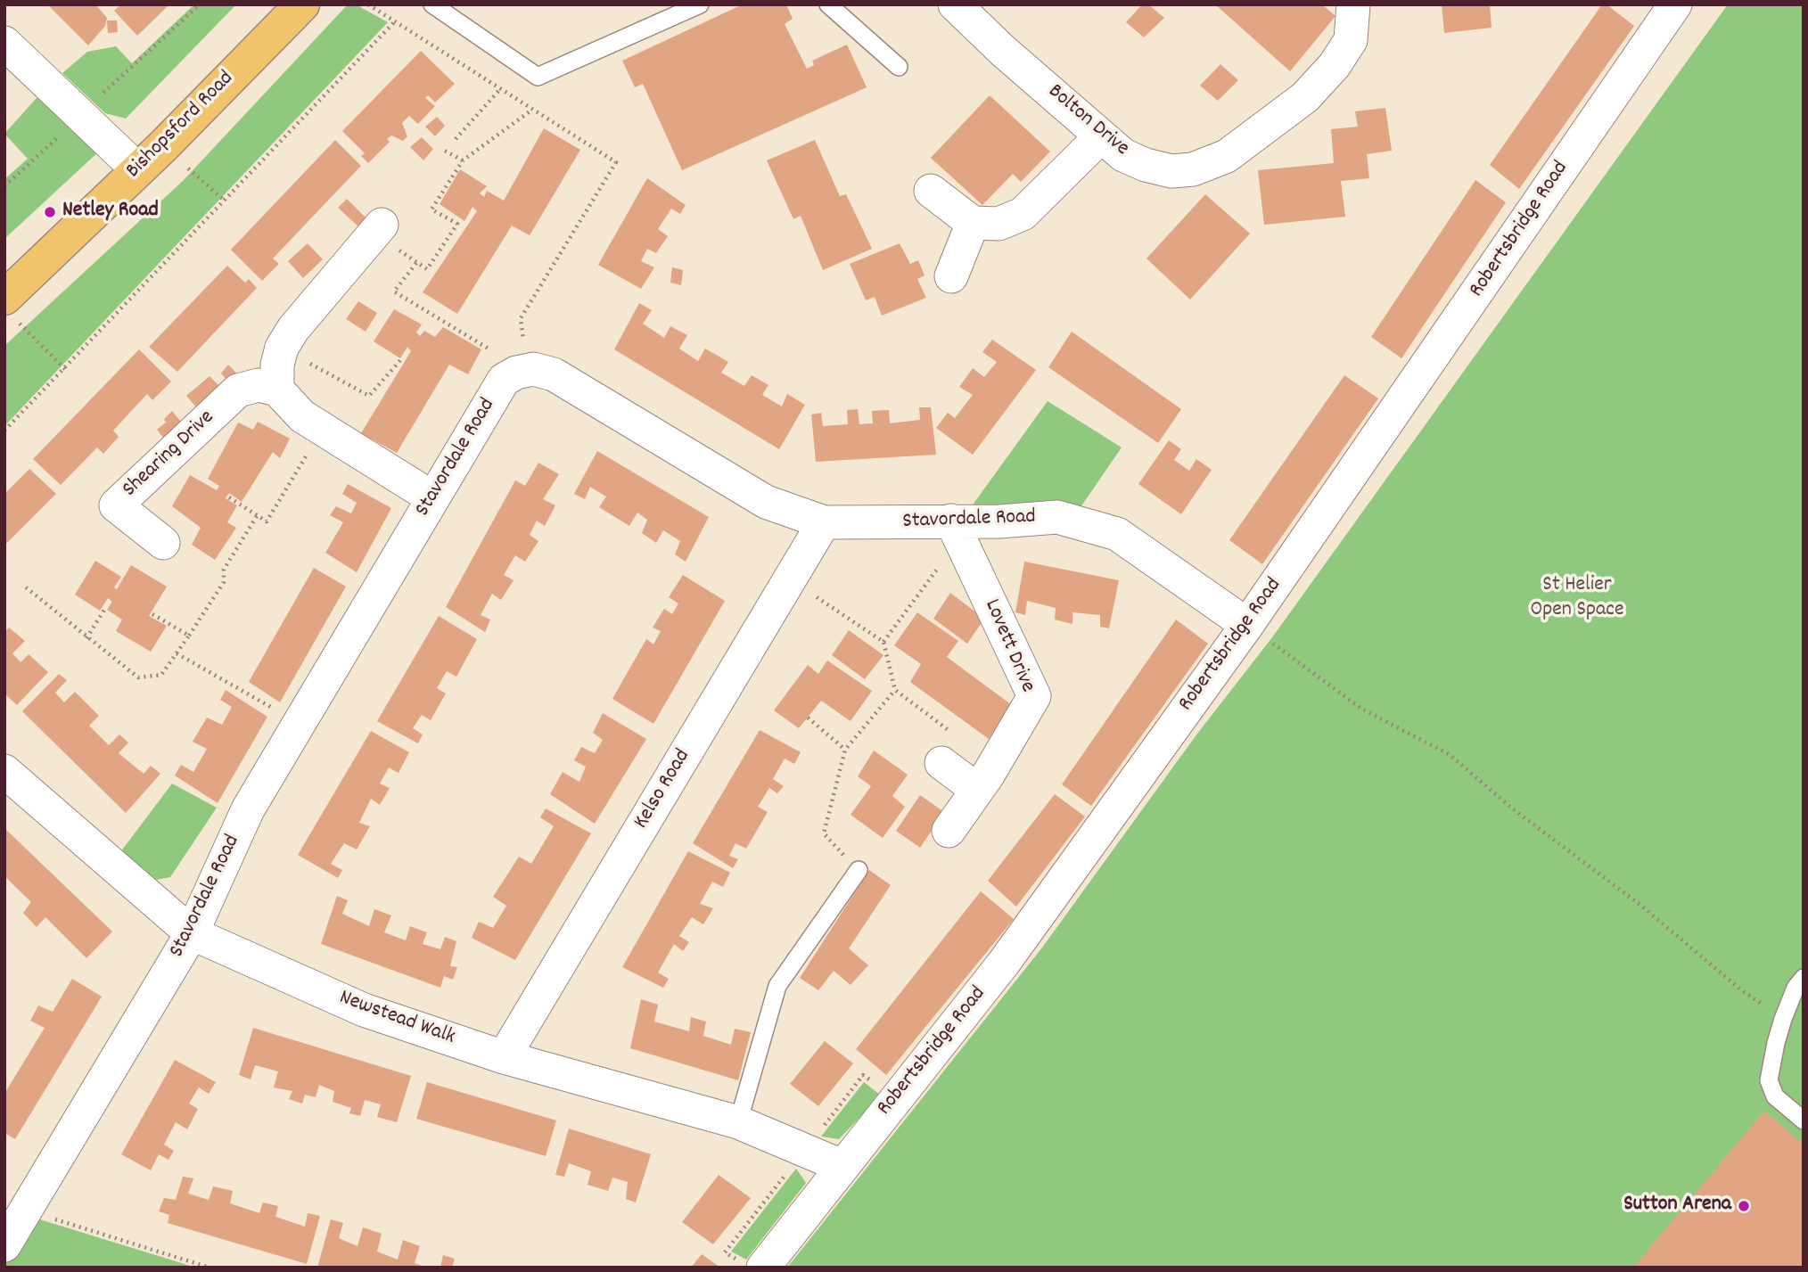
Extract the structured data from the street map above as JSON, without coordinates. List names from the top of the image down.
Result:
{
  "streets": {
    "main road": ["Bishopsford Road"],
    "street": [
      "Bolton Drive",
      "Robertsbridge Road",
      "Shearing Drive",
      "Stavordale Road",
      "Lovett Drive",
      "Kelso Road",
      "Newstead Walk"
    ]
  },
  "crossings": [
    ["Robertsbridge Road", "Stavordale Road"],
    ["Robertsbridge Road", "Newstead Walk"],
    ["Stavordale Road", "Lovett Drive"],
    ["Stavordale Road", "Kelso Road"],
    ["Stavordale Road", "Newstead Walk"],
    ["Kelso Road", "Newstead Walk"]
  ],
  "parks": ["St Helier Open Space"],
  "places": ["Netley Road", "Sutton Arena"]
}
